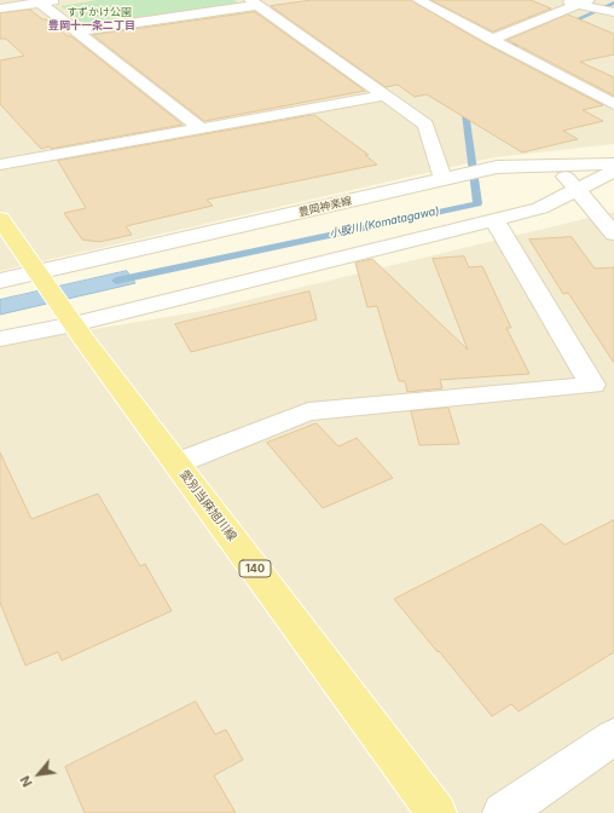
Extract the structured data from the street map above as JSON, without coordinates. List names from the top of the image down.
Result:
{
  "streets": {
    "main road": ["愛別当麻旭川線", "140"],
    "street": ["豊岡神楽線"]
  },
  "crossings": [
    ["豊岡神楽線", "愛別当麻旭川線"]
  ],
  "districts": ["豊岡十一条二丁目"],
  "water": ["小股川 (Komatagawa)"],
  "parks": ["すずかけ公園"],
  "north": "bottom left"
}
